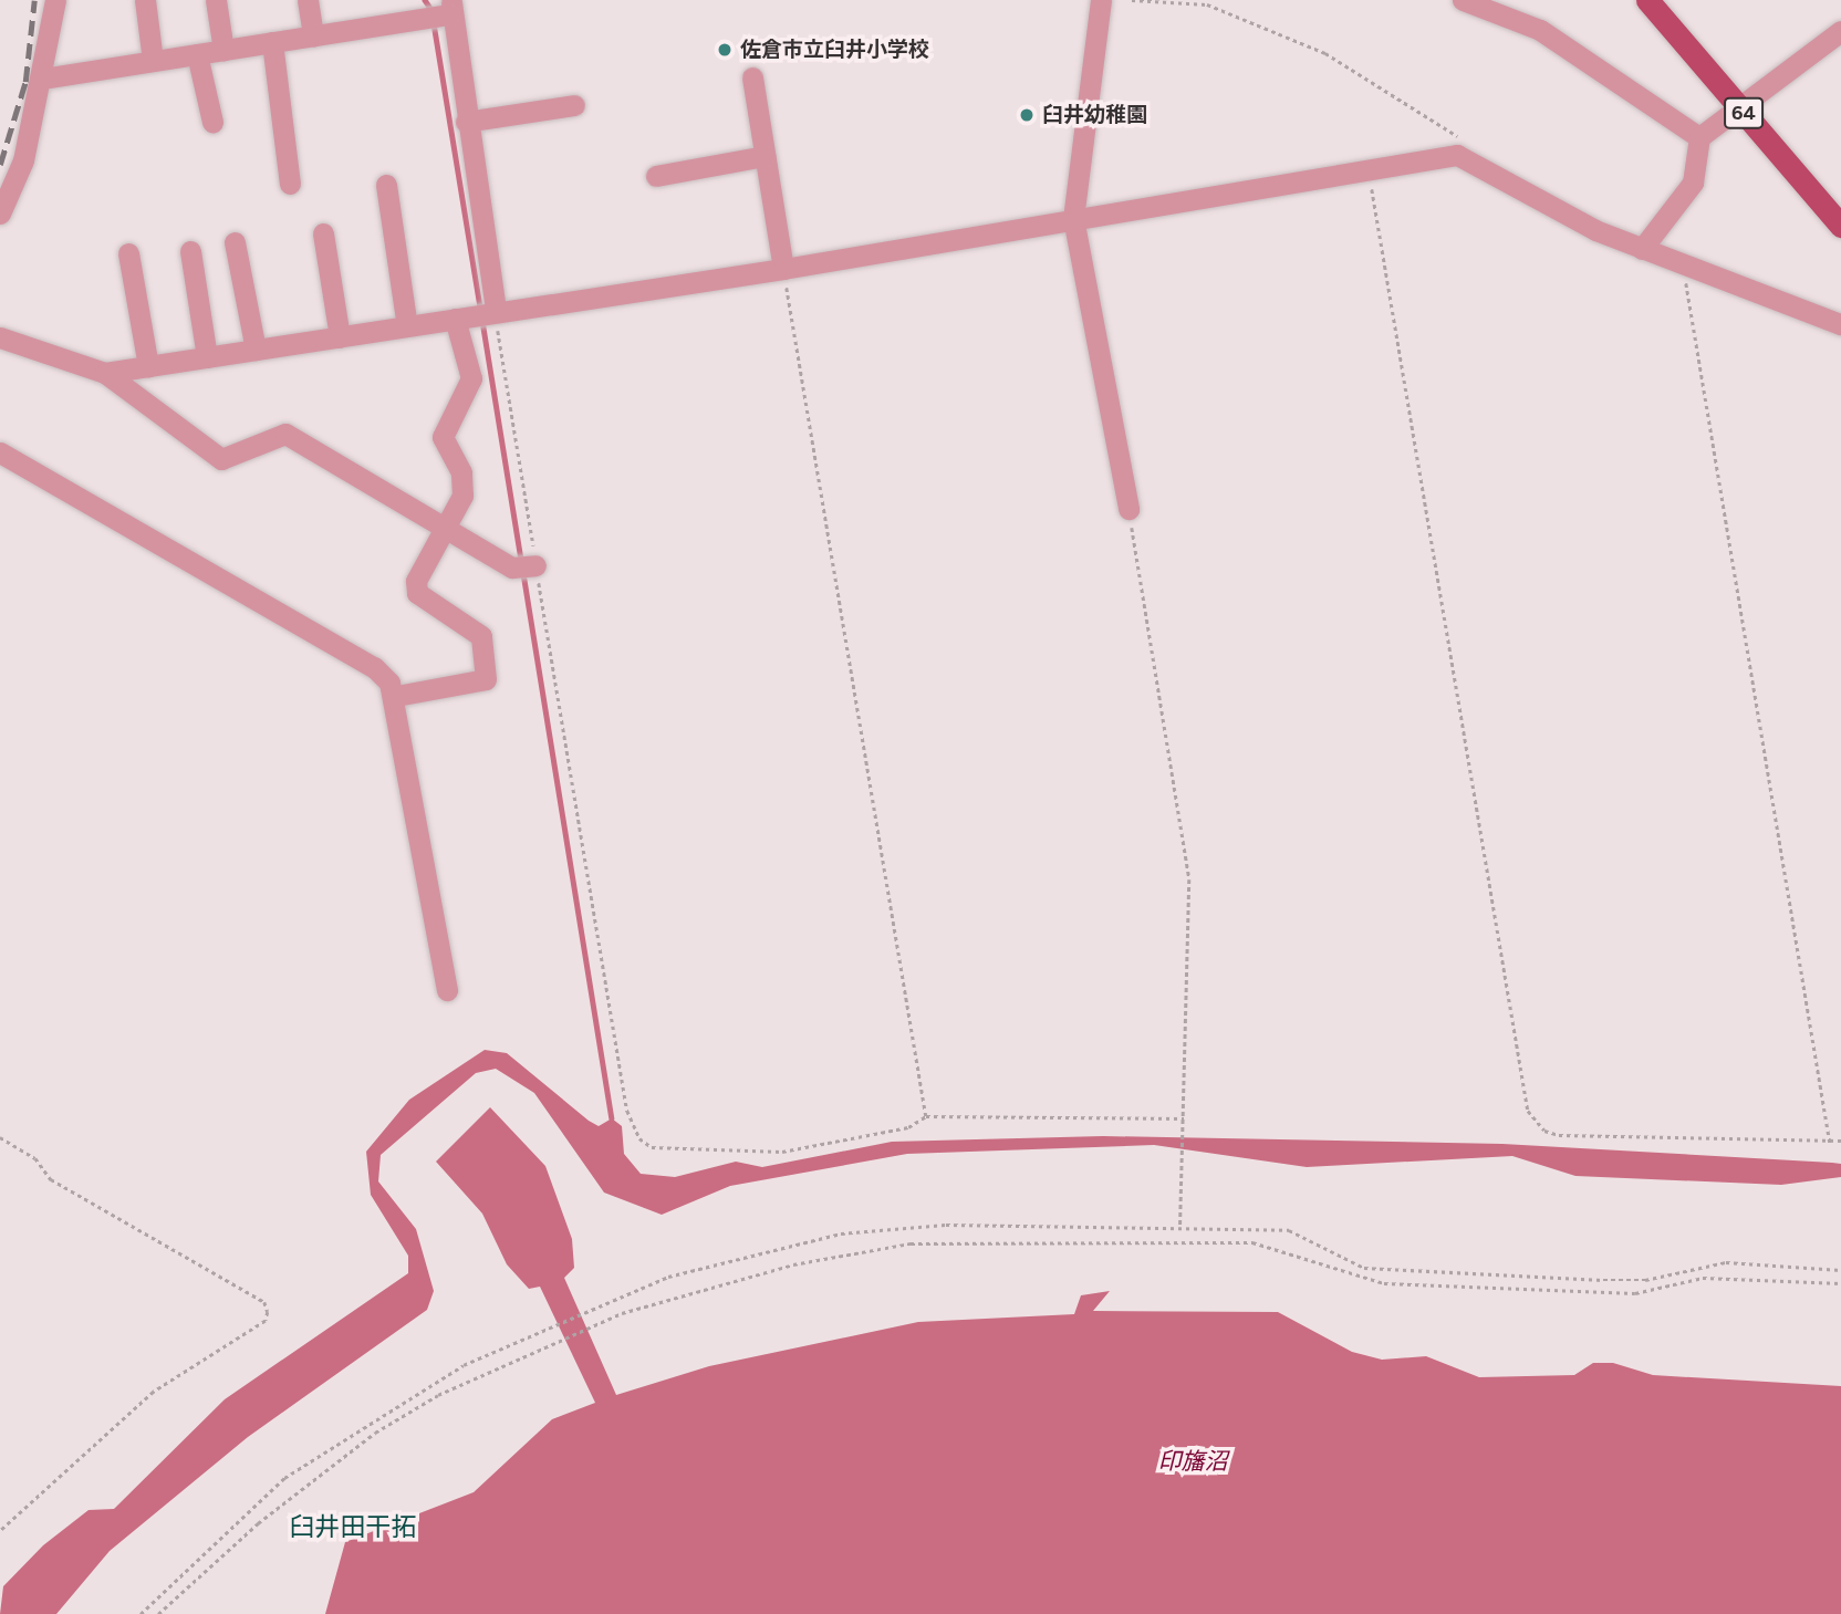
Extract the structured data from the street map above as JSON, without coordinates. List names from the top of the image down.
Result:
{
  "streets": {
    "main road": ["64"]
  },
  "districts": ["臼井田干拓"],
  "water": ["印旛沼"],
  "places": ["佐倉市立臼井小学校", "臼井幼稚園"]
}
